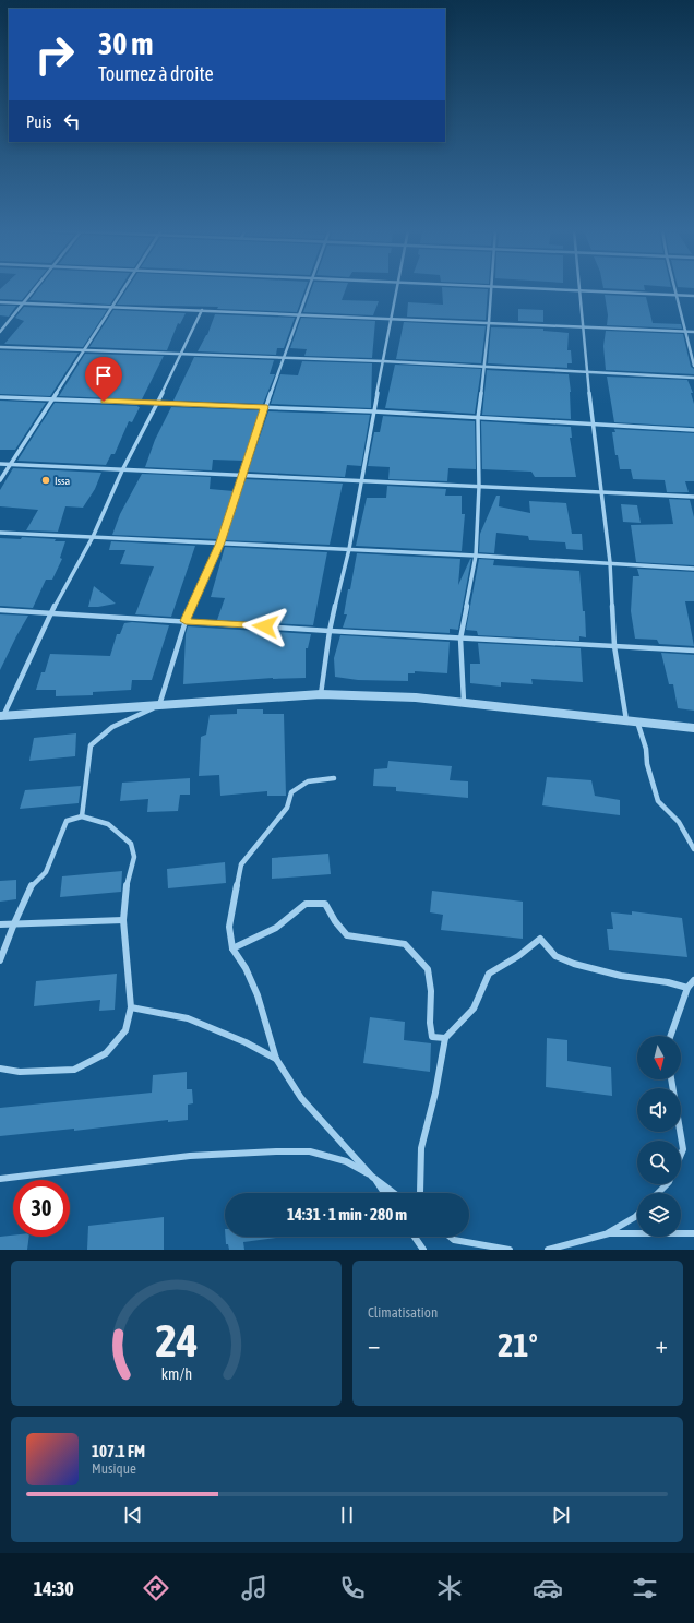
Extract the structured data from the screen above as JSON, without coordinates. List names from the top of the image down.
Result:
{
  "places": ["Issa"],
  "north": "bottom",
  "page": {
    "turn": ["30 m", "Tournez à droite"],
    "then": "Puis",
    "limit": "30",
    "trip": "14:31 · 1 min · 280 m",
    "tile": "Climatisation",
    "heat": ["−", "21°", "+"],
    "song": ["107.1 FM", "Musique"],
    "tabs": "14:30",
    "gauge": ["24", "km/h"]
  }
}
